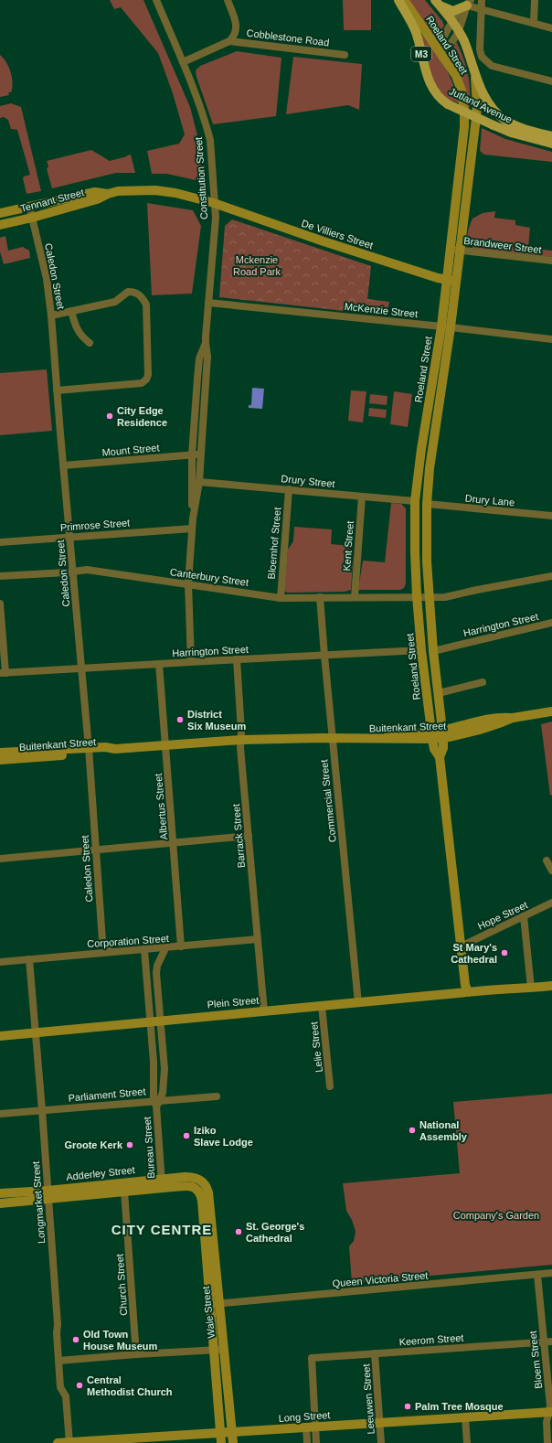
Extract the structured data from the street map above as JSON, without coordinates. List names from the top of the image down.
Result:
{
  "streets": {
    "main road": [
      "Roeland Street",
      "M3",
      "Jutland Avenue",
      "Tennant Street",
      "De Villiers Street",
      "Buitenkant Street",
      "Plein Street",
      "Adderley Street",
      "Wale Street",
      "Long Street"
    ],
    "street": [
      "Cobblestone Road",
      "Constitution Street",
      "Brandweer Street",
      "Caledon Street",
      "McKenzie Street",
      "Mount Street",
      "Drury Street",
      "Drury Lane",
      "Primrose Street",
      "Bloemhof Street",
      "Kent Street",
      "Canterbury Street",
      "Harrington Street",
      "Commercial Street",
      "Albertus Street",
      "Barrack Street",
      "Hope Street",
      "Corporation Street",
      "Lelie Street",
      "Parliament Street",
      "Bureau Street",
      "Longmarket Street",
      "Queen Victoria Street",
      "Church Street",
      "Keerom Street",
      "Bloem Street",
      "Leeuwen Street"
    ]
  },
  "crossings": [
    ["Roeland Street", "Jutland Avenue"],
    ["Roeland Street", "De Villiers Street"],
    ["Roeland Street", "Brandweer Street"],
    ["Roeland Street", "McKenzie Street"],
    ["Roeland Street", "Drury Street"],
    ["Roeland Street", "Drury Lane"],
    ["Roeland Street", "Canterbury Street"],
    ["Roeland Street", "Harrington Street"],
    ["Roeland Street", "Buitenkant Street"],
    ["Roeland Street", "Hope Street"],
    ["Roeland Street", "Plein Street"],
    ["Constitution Street", "Tennant Street"],
    ["Constitution Street", "De Villiers Street"],
    ["Constitution Street", "McKenzie Street"],
    ["Constitution Street", "Mount Street"],
    ["Constitution Street", "Drury Street"],
    ["Constitution Street", "Primrose Street"],
    ["Constitution Street", "Canterbury Street"],
    ["Constitution Street", "Harrington Street"],
    ["Tennant Street", "De Villiers Street"],
    ["Tennant Street", "Caledon Street"],
    ["Caledon Street", "Mount Street"],
    ["Caledon Street", "Primrose Street"],
    ["Caledon Street", "Canterbury Street"],
    ["Caledon Street", "Harrington Street"],
    ["Caledon Street", "Buitenkant Street"],
    ["Drury Street", "Bloemhof Street"],
    ["Drury Street", "Kent Street"],
    ["Bloemhof Street", "Canterbury Street"],
    ["Kent Street", "Canterbury Street"],
    ["Canterbury Street", "Commercial Street"],
    ["Harrington Street", "Commercial Street"],
    ["Harrington Street", "Albertus Street"],
    ["Harrington Street", "Barrack Street"],
    ["Buitenkant Street", "Commercial Street"],
    ["Buitenkant Street", "Albertus Street"],
    ["Buitenkant Street", "Barrack Street"],
    ["Commercial Street", "Plein Street"],
    ["Albertus Street", "Corporation Street"],
    ["Barrack Street", "Corporation Street"],
    ["Barrack Street", "Plein Street"],
    ["Corporation Street", "Longmarket Street"],
    ["Plein Street", "Lelie Street"],
    ["Plein Street", "Longmarket Street"],
    ["Parliament Street", "Bureau Street"],
    ["Parliament Street", "Longmarket Street"],
    ["Bureau Street", "Adderley Street"],
    ["Adderley Street", "Longmarket Street"],
    ["Adderley Street", "Church Street"],
    ["Adderley Street", "Wale Street"],
    ["Longmarket Street", "Long Street"],
    ["Queen Victoria Street", "Wale Street"],
    ["Queen Victoria Street", "Bloem Street"],
    ["Wale Street", "Long Street"],
    ["Keerom Street", "Bloem Street"],
    ["Keerom Street", "Leeuwen Street"],
    ["Keerom Street", "Long Street"],
    ["Bloem Street", "Long Street"],
    ["Leeuwen Street", "Long Street"]
  ],
  "districts": ["CITY CENTRE"],
  "parks": ["Mckenzie Road Park", "Company's Garden"],
  "places": [
    "City Edge Residence",
    "District Six Museum",
    "St Mary's Cathedral",
    "National Assembly",
    "Iziko Slave Lodge",
    "Groote Kerk",
    "St. George's Cathedral",
    "Old Town House Museum",
    "Central Methodist Church",
    "Palm Tree Mosque"
  ]
}
